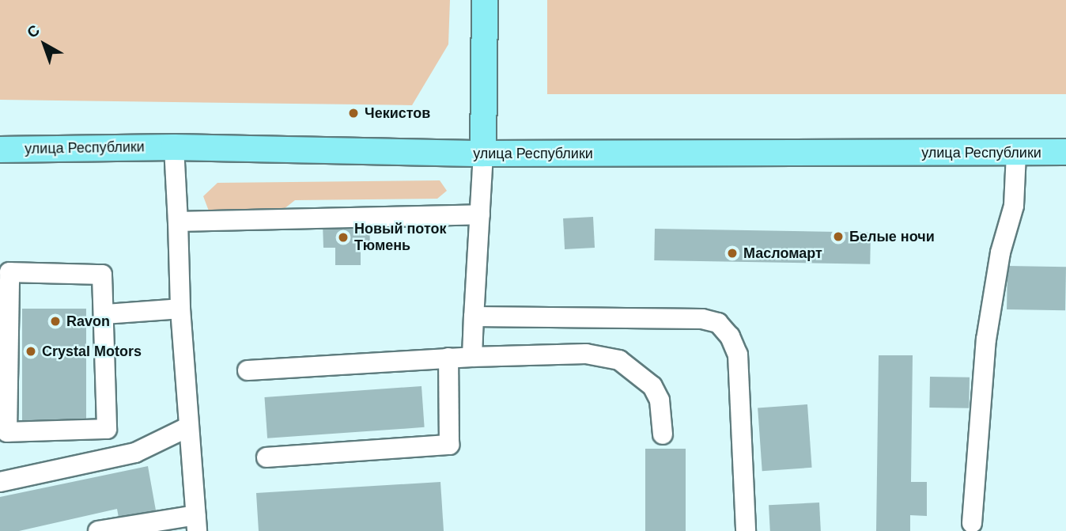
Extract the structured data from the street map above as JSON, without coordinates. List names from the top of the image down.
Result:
{
  "streets": {
    "main road": ["улица Республики"]
  },
  "places": [
    "Чекистов",
    "Белые ночи",
    "Новый поток Тюмень",
    "Масломарт",
    "Ravon",
    "Crystal Motors"
  ],
  "north": "top left"
}
